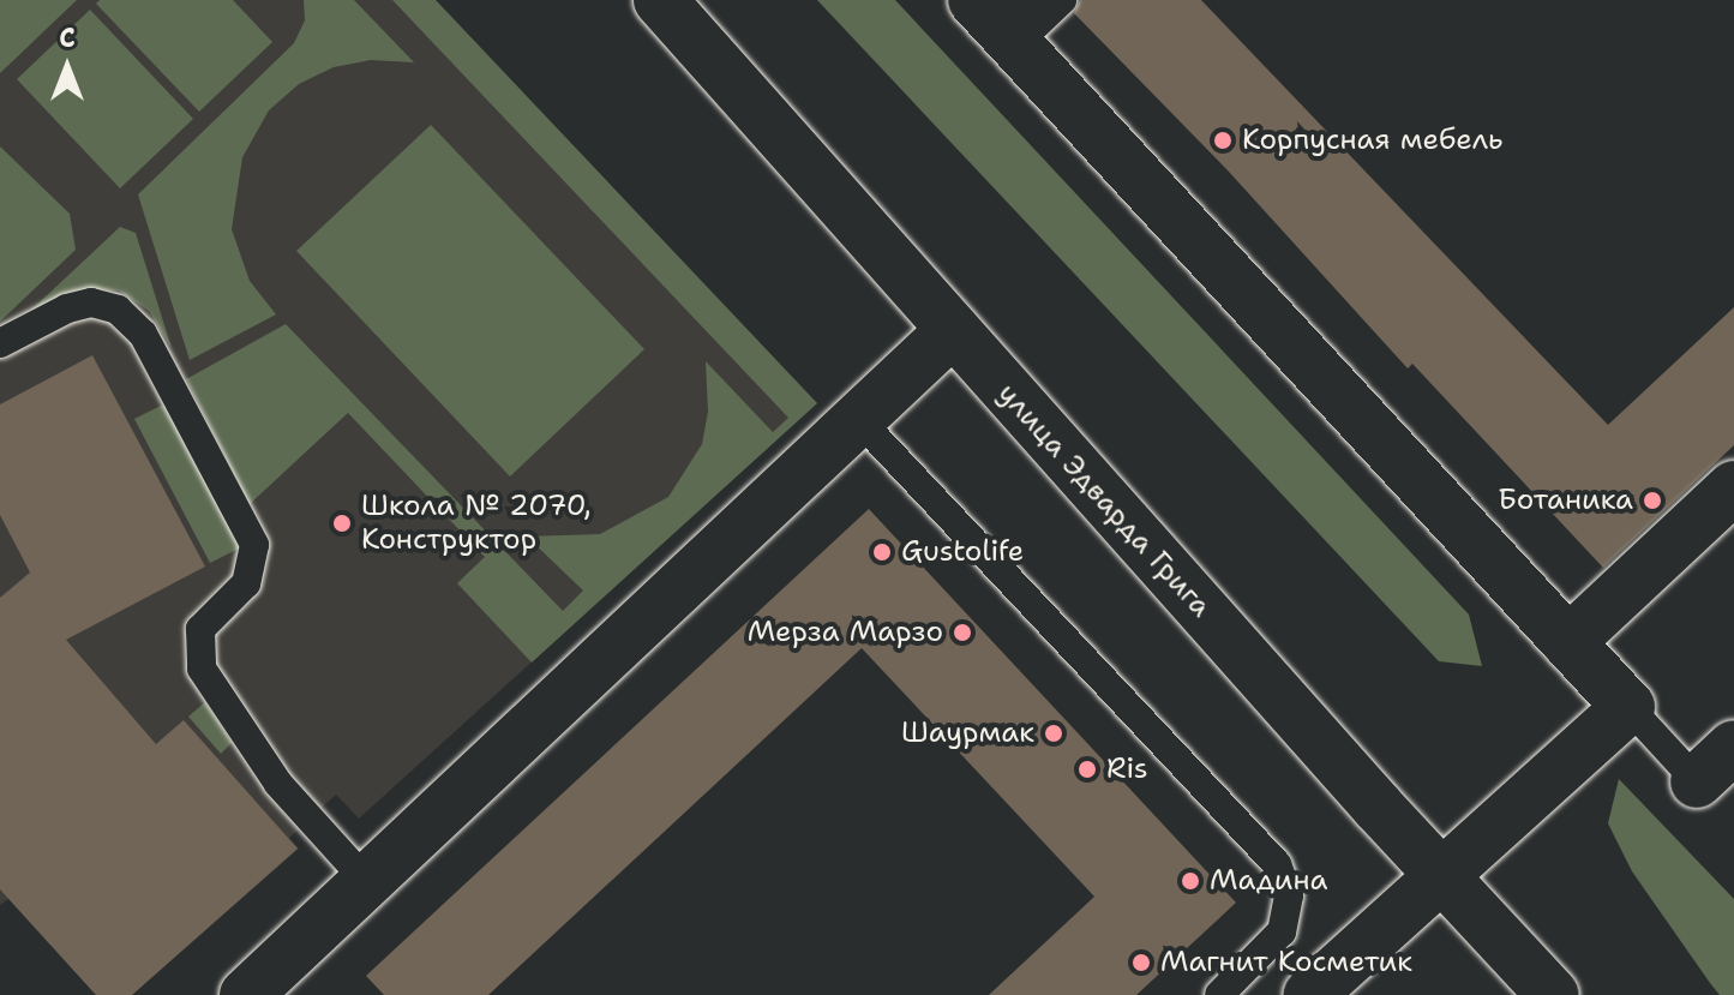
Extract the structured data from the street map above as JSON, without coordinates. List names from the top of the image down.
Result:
{
  "streets": {
    "street": ["улица Эдварда Грига"]
  },
  "places": [
    "Корпусная мебель",
    "Ботаника",
    "Школа № 2070, Конструктор",
    "Gustolife",
    "Мерза Марзо",
    "Шаурмак",
    "Ris",
    "Мадина",
    "Магнит Косметик"
  ],
  "north": "top"
}
